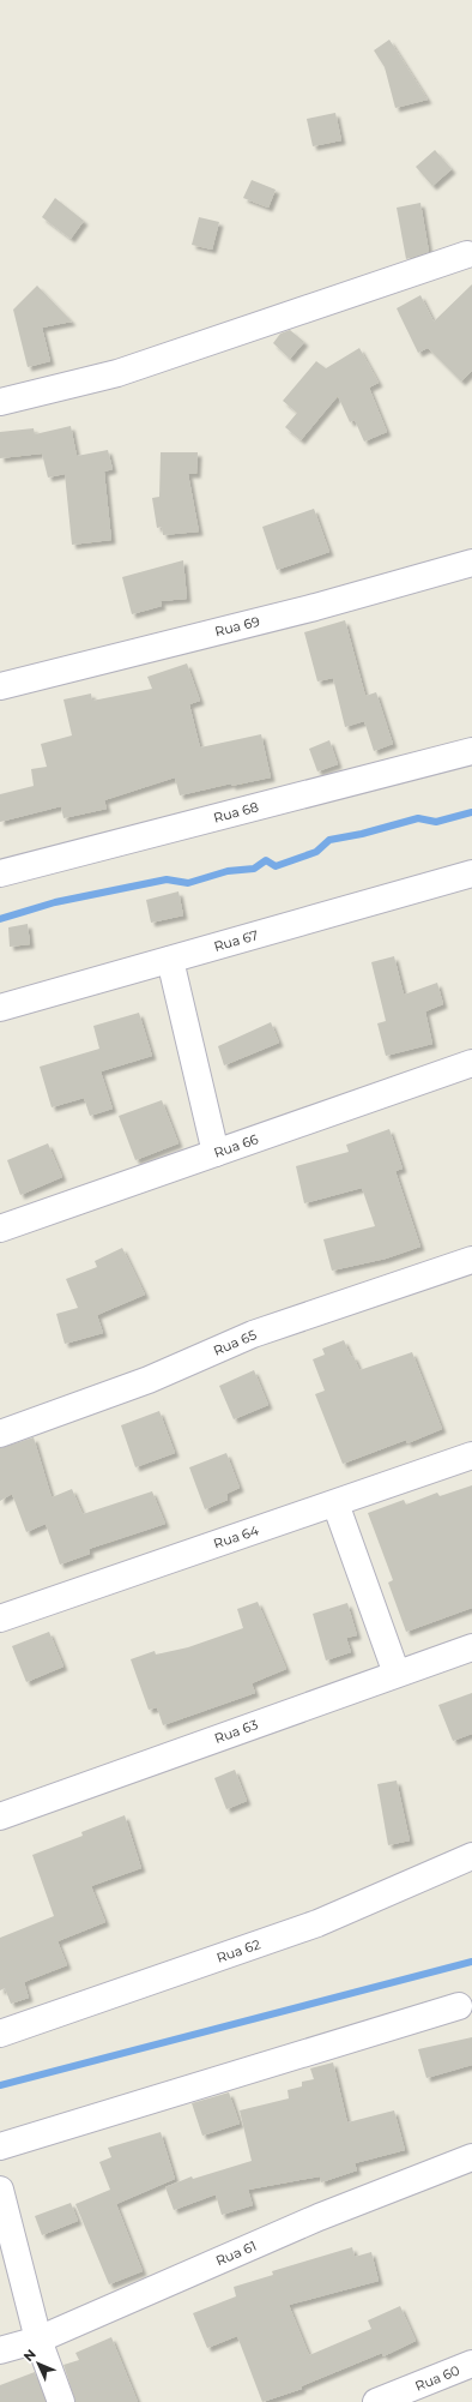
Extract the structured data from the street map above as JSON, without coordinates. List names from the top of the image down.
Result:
{
  "streets": {
    "street": [
      "Rua 69",
      "Rua 68",
      "Rua 67",
      "Rua 66",
      "Rua 65",
      "Rua 64",
      "Rua 63",
      "Rua 62",
      "Rua 61",
      "Rua 60"
    ]
  },
  "north": "top left"
}
